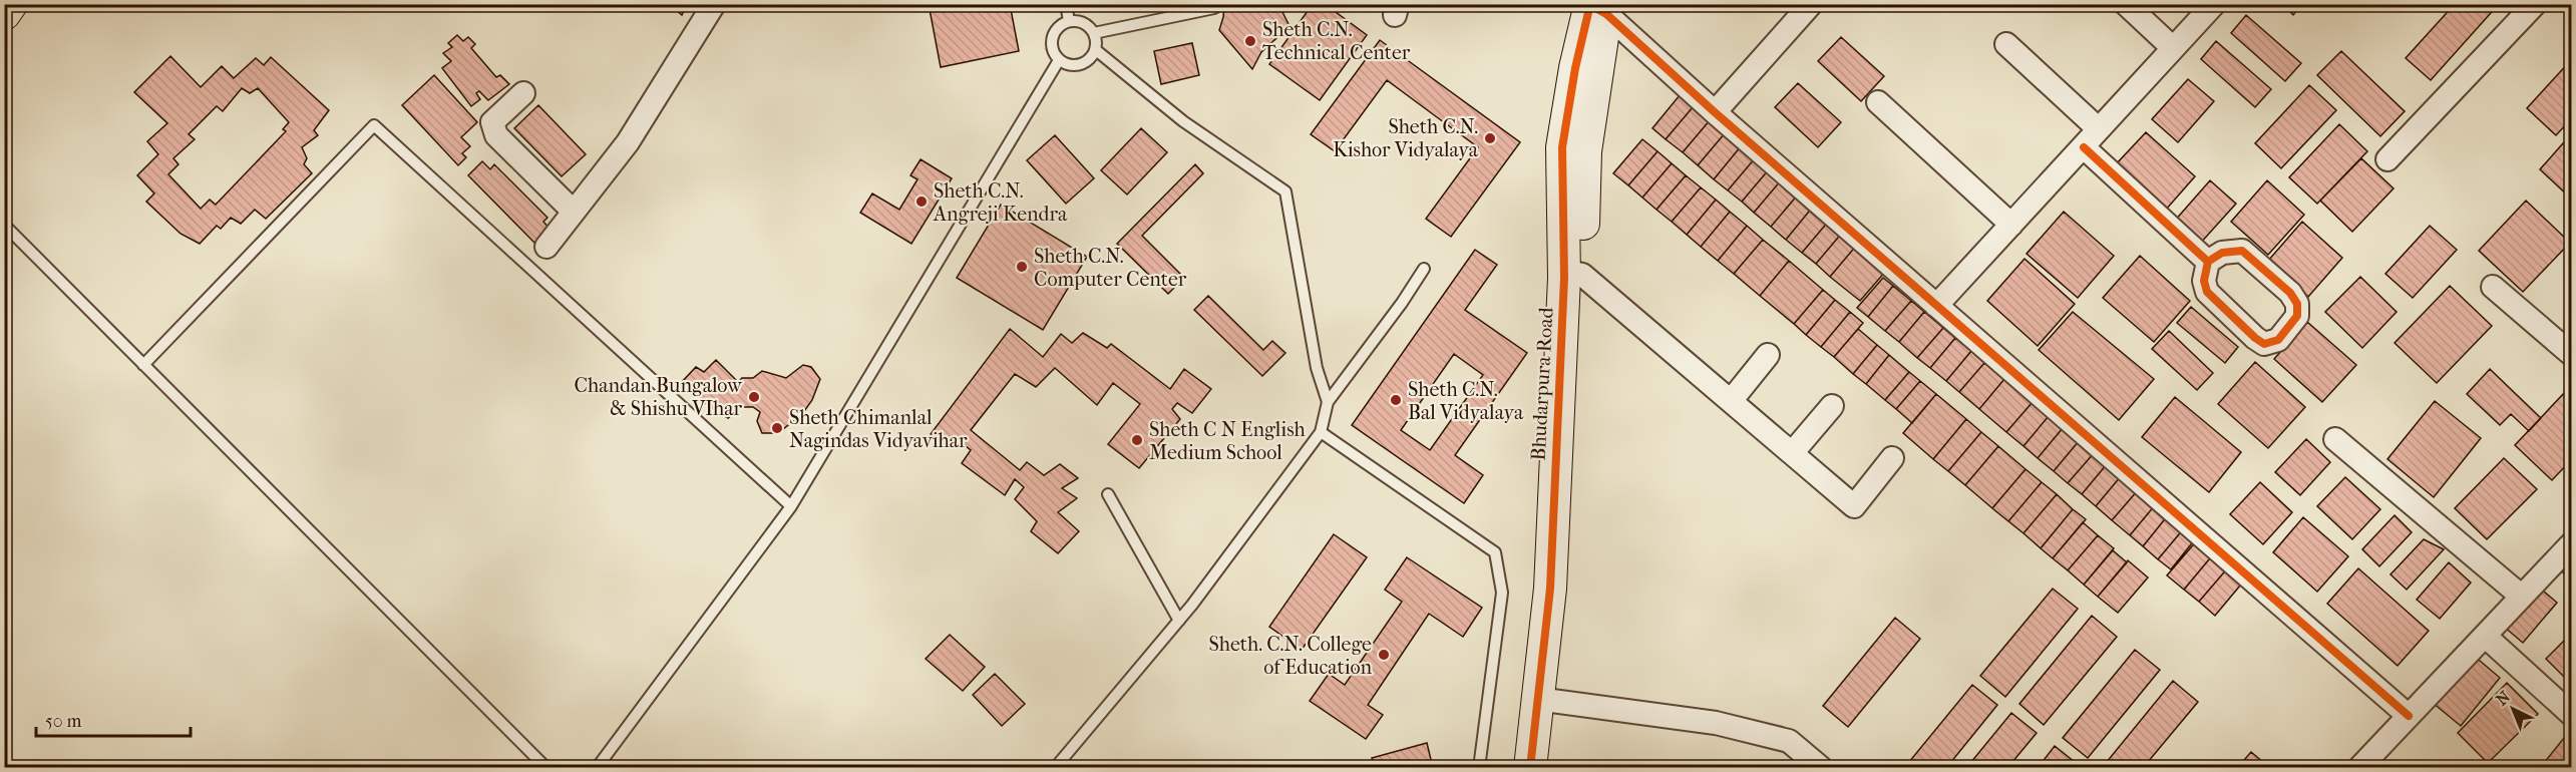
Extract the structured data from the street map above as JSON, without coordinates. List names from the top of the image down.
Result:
{
  "streets": {
    "street": ["Bhudarpura Road"]
  },
  "places": [
    "Sheth C.N. Technical Center",
    "Sheth C.N. Kishor Vidyalaya",
    "Sheth C.N. Angreji Kendra",
    "Sheth C.N. Computer Center",
    "Chandan Bungalow & Shishu VIhar",
    "Sheth C.N. Bal Vidyalaya",
    "Sheth Chimanlal Nagindas Vidyavihar",
    "Sheth C N English Medium School",
    "Sheth. C.N. College of Education"
  ],
  "scale_bar": "50 m",
  "north": "top left"
}
